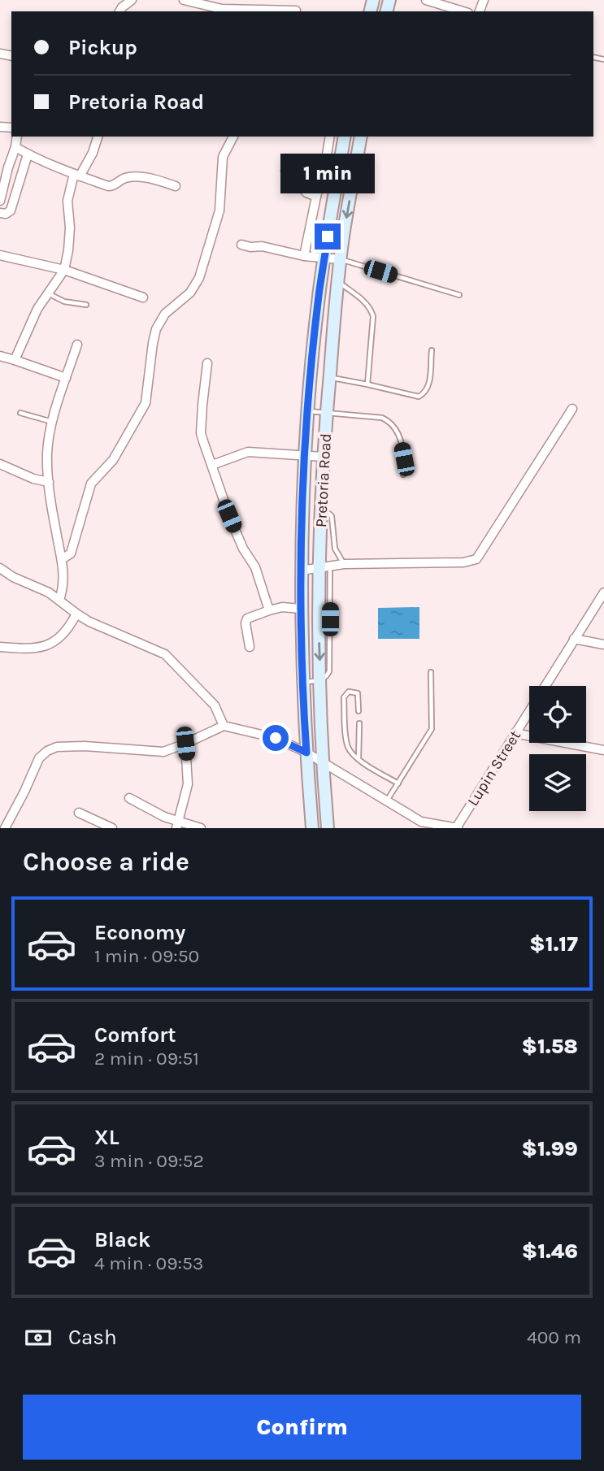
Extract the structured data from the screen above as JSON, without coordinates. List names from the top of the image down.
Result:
{
  "streets": {
    "main road": ["Pretoria Road"],
    "street": ["Lupin Street"]
  },
  "page": {
    "banner": ["Pickup", "Pretoria Road"],
    "bubble": "1 min",
    "heading": "Choose a ride",
    "list": [
      {
        "name": "Economy",
        "note": "1 min · 09:50",
        "value": "$1.17"
      },
      {
        "name": "Comfort",
        "note": "2 min · 09:51",
        "value": "$1.58"
      },
      {
        "name": "XL",
        "note": "3 min · 09:52",
        "value": "$1.99"
      },
      {
        "name": "Black",
        "note": "4 min · 09:53",
        "value": "$1.46"
      }
    ],
    "pay": ["Cash", "400 m"],
    "buttons": "Confirm"
  }
}
